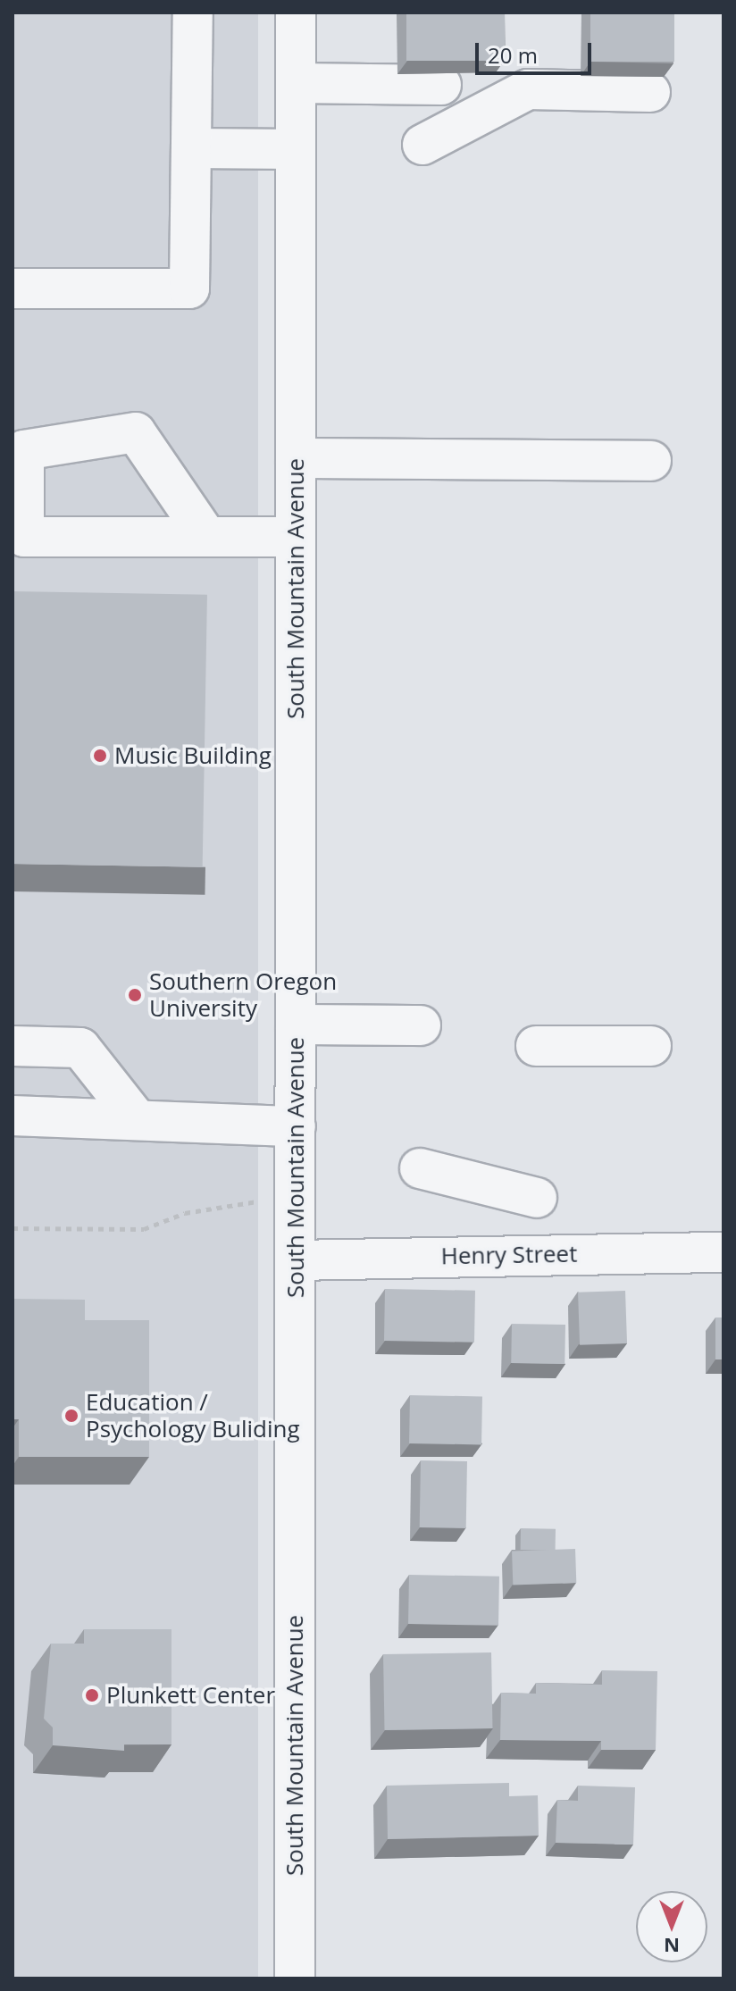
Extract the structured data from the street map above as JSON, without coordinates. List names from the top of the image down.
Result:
{
  "streets": {
    "street": ["South Mountain Avenue", "Henry Street"]
  },
  "crossings": [
    ["South Mountain Avenue", "Henry Street"]
  ],
  "places": [
    "Music Building",
    "Southern Oregon University",
    "Education / Psychology Buliding",
    "Plunkett Center"
  ],
  "scale_bar": "20 m",
  "north": "bottom"
}
